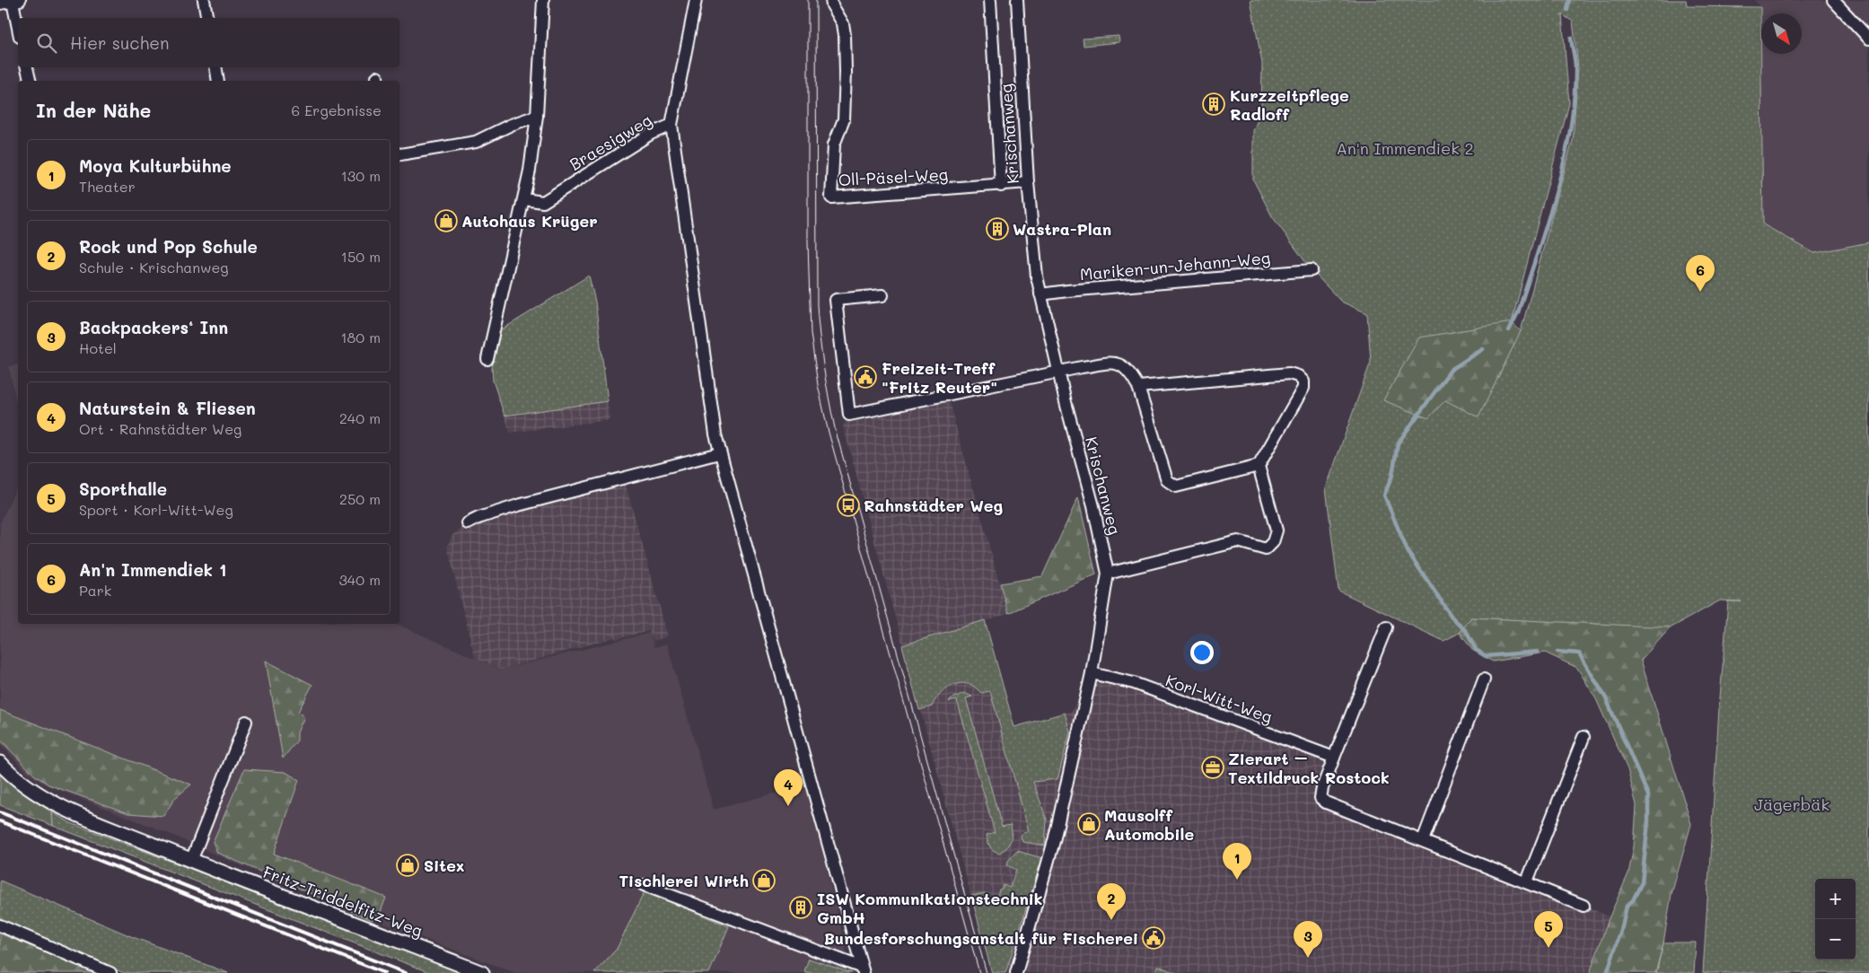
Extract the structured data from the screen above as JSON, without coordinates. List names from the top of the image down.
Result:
{
  "streets": {
    "street": [
      "Krischanweg",
      "Braesigweg",
      "Oll-Päsel-Weg",
      "Mariken-un-Jehann-Weg",
      "Korl-Witt-Weg",
      "Fritz-Triddelfitz-Weg"
    ]
  },
  "crossings": [
    ["Krischanweg", "Oll-Päsel-Weg"],
    ["Krischanweg", "Mariken-un-Jehann-Weg"],
    ["Krischanweg", "Korl-Witt-Weg"]
  ],
  "parks": ["An'n Immendiek 2", "Jägerbäk"],
  "places": {
    "building": ["Kurzzeitpflege Radloff", "Wastra-Plan", "ISW Kommunikationstechnik GmbH"],
    "shop": [
      "Autohaus Krüger",
      "Mausolff Automobile",
      "Sitex",
      "Tischlerei Wirth"
    ],
    "public building": ["Freizeit-Treff \"Fritz Reuter\"", "Bundesforschungsanstalt für Fischerei"],
    "bus stop": ["Rahnstädter Weg"],
    "office": ["Zierart – Textildruck Rostock"]
  },
  "north": "bottom right",
  "page": {
    "search": "Hier suchen",
    "heading": ["In der Nähe", "6 Ergebnisse"],
    "list": [
      {
        "mark": "1",
        "name": "Moya Kulturbühne",
        "note": "Theater",
        "value": "130 m"
      },
      {
        "mark": "2",
        "name": "Rock und Pop Schule",
        "note": "Schule · Krischanweg",
        "value": "150 m"
      },
      {
        "mark": "3",
        "name": "Backpackers‘ Inn",
        "note": "Hotel",
        "value": "180 m"
      },
      {
        "mark": "4",
        "name": "Naturstein & Fliesen",
        "note": "Ort · Rahnstädter Weg",
        "value": "240 m"
      },
      {
        "mark": "5",
        "name": "Sporthalle",
        "note": "Sport · Korl-Witt-Weg",
        "value": "250 m"
      },
      {
        "mark": "6",
        "name": "An'n Immendiek 1",
        "note": "Park",
        "value": "340 m"
      }
    ],
    "pins": [
      "6",
      "4",
      "1",
      "2",
      "5",
      "3"
    ],
    "map_buttons": ["+", "−"]
  }
}
